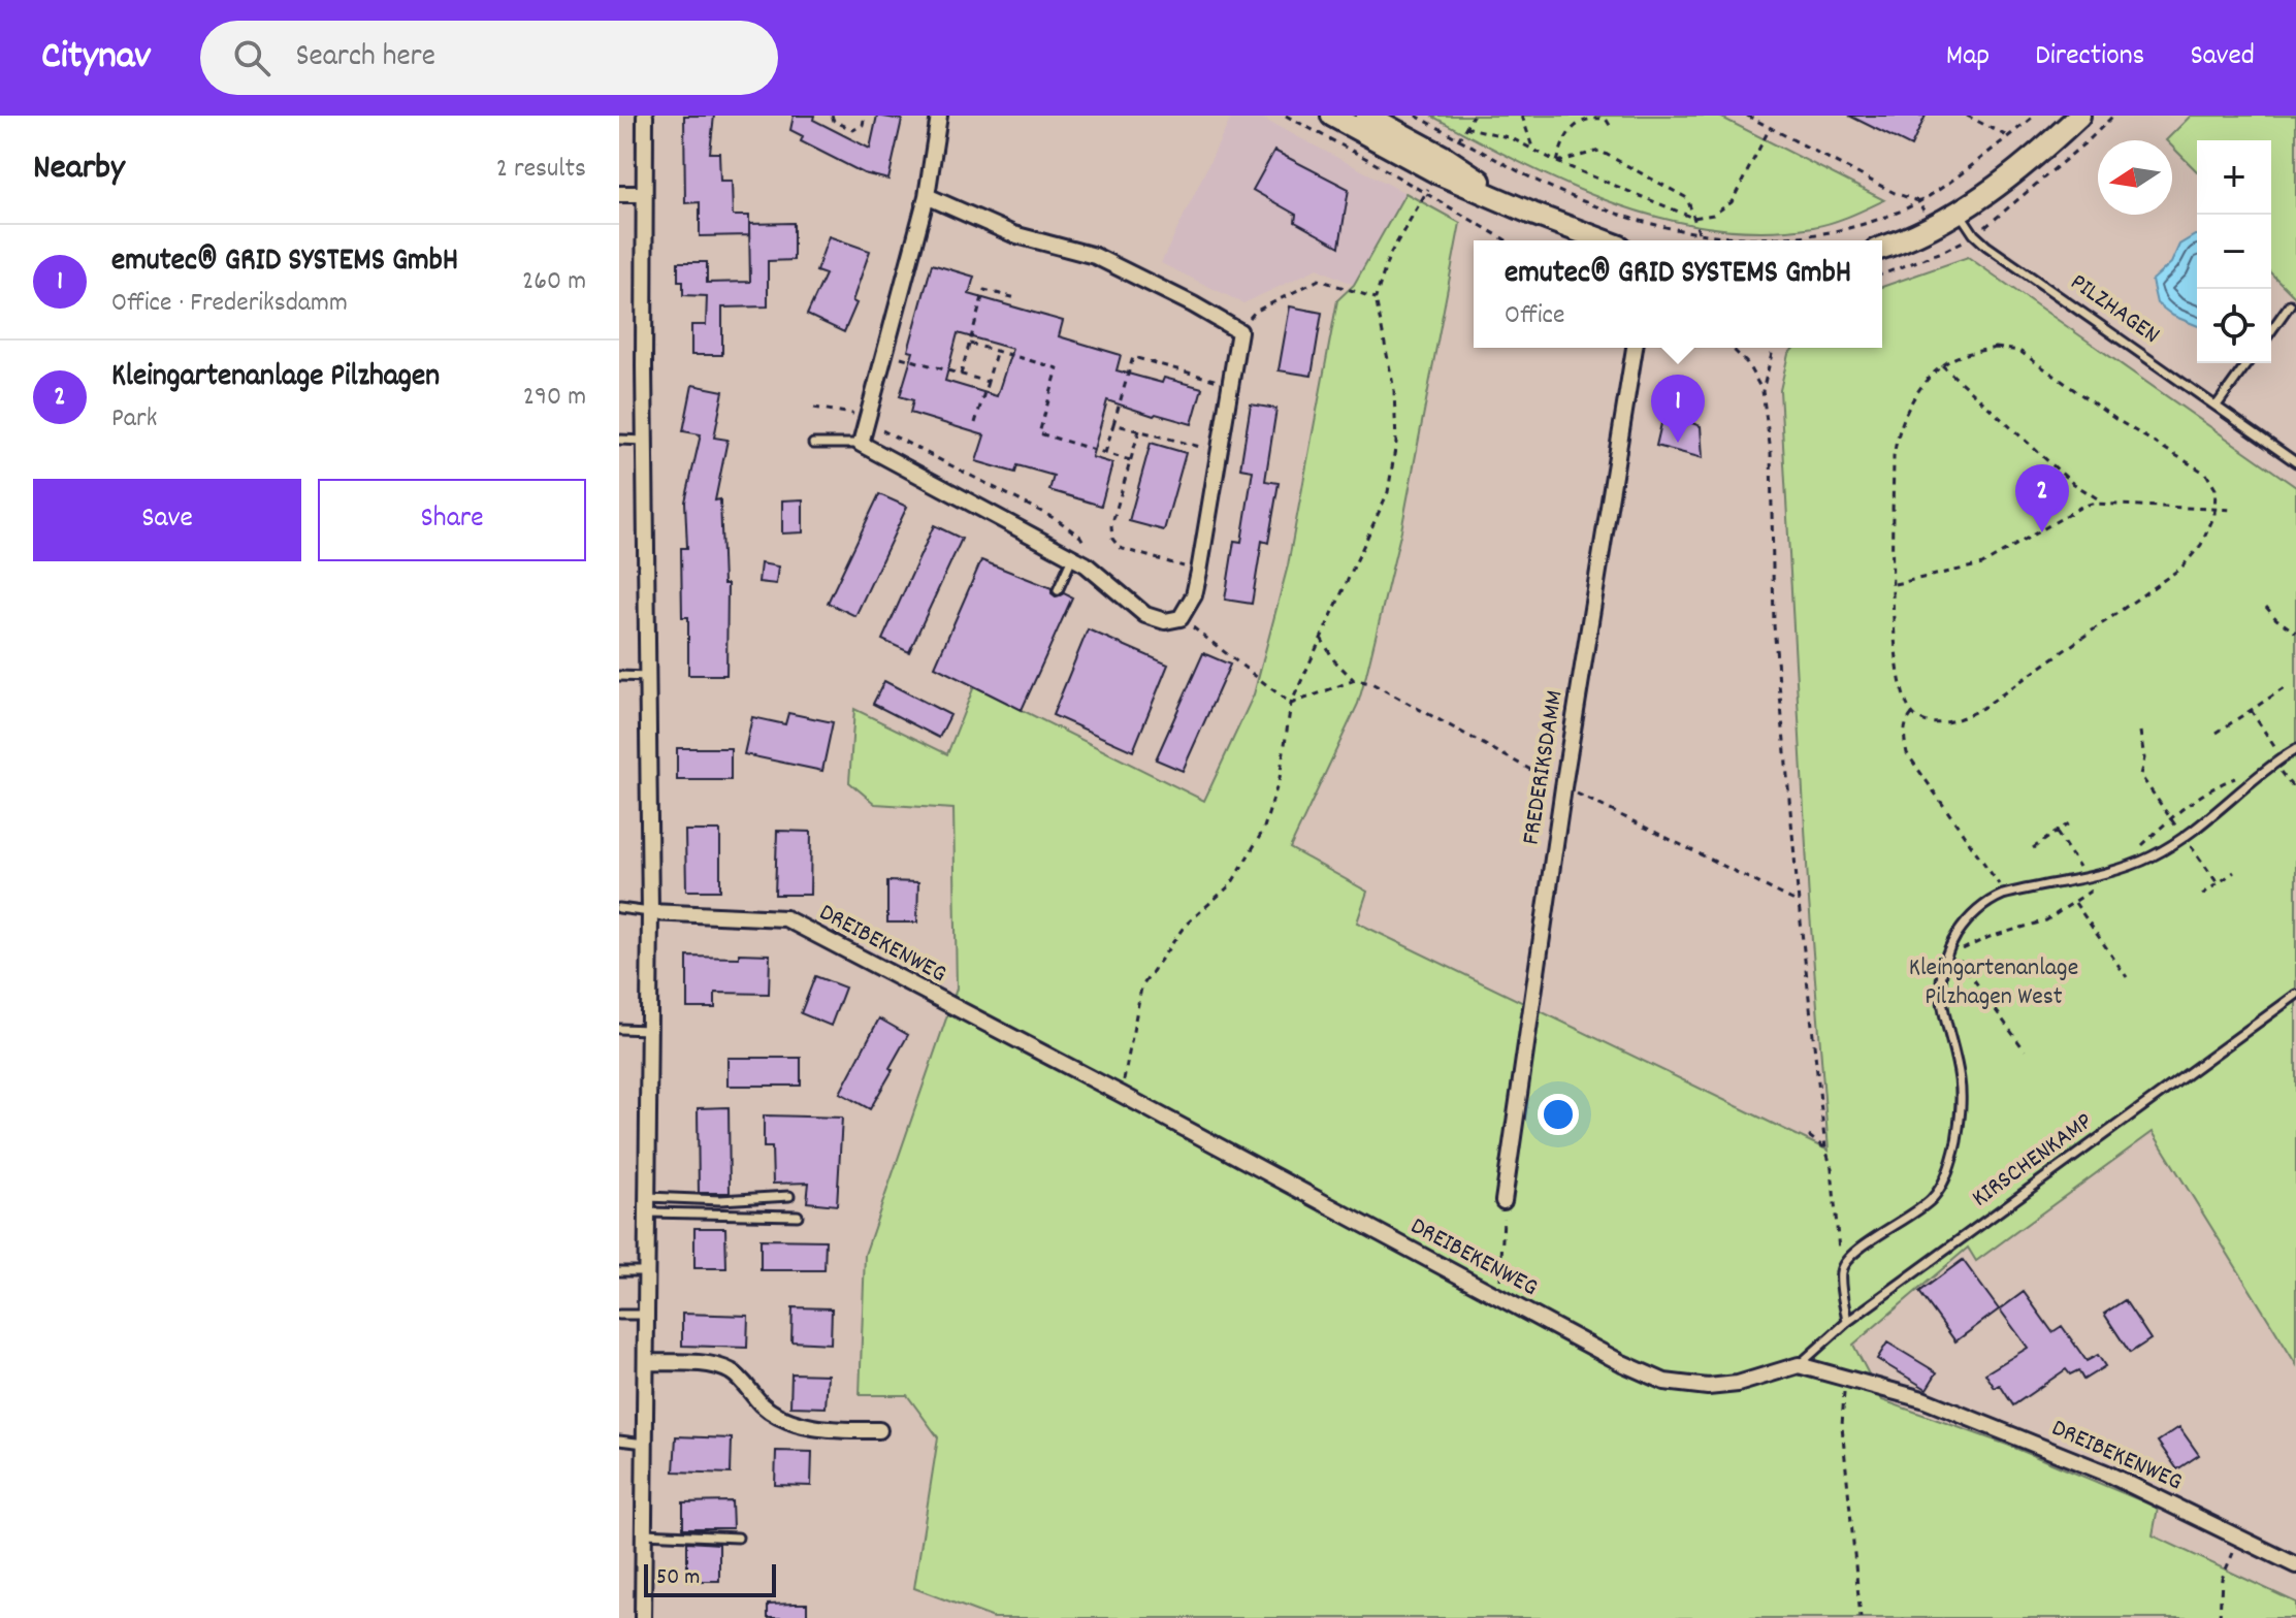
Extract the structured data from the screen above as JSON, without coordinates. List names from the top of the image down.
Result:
{
  "streets": {
    "street": ["FREDERIKSDAMM", "DREIBEKENWEG"],
    "lane": ["PILZHAGEN", "KIRSCHENKAMP"]
  },
  "crossings": [
    ["DREIBEKENWEG", "KIRSCHENKAMP"]
  ],
  "parks": ["Kleingartenanlage Pilzhagen West"],
  "scale_bar": "50 m",
  "north": "left",
  "page": {
    "header": "Citynav",
    "search": "Search here",
    "nav": ["Map", "Directions", "Saved"],
    "heading": ["Nearby", "2 results"],
    "map_buttons": ["+", "−"],
    "list": [
      {
        "mark": "1",
        "name": "emutec® GRID SYSTEMS GmbH",
        "note": "Office · Frederiksdamm",
        "value": "260 m"
      },
      {
        "mark": "2",
        "name": "Kleingartenanlage Pilzhagen",
        "note": "Park",
        "value": "290 m"
      }
    ],
    "popup": ["emutec® GRID SYSTEMS GmbH", "Office"],
    "pins": ["1", "2"],
    "buttons": ["Save", "Share"],
    "scale": "50 m"
  }
}
